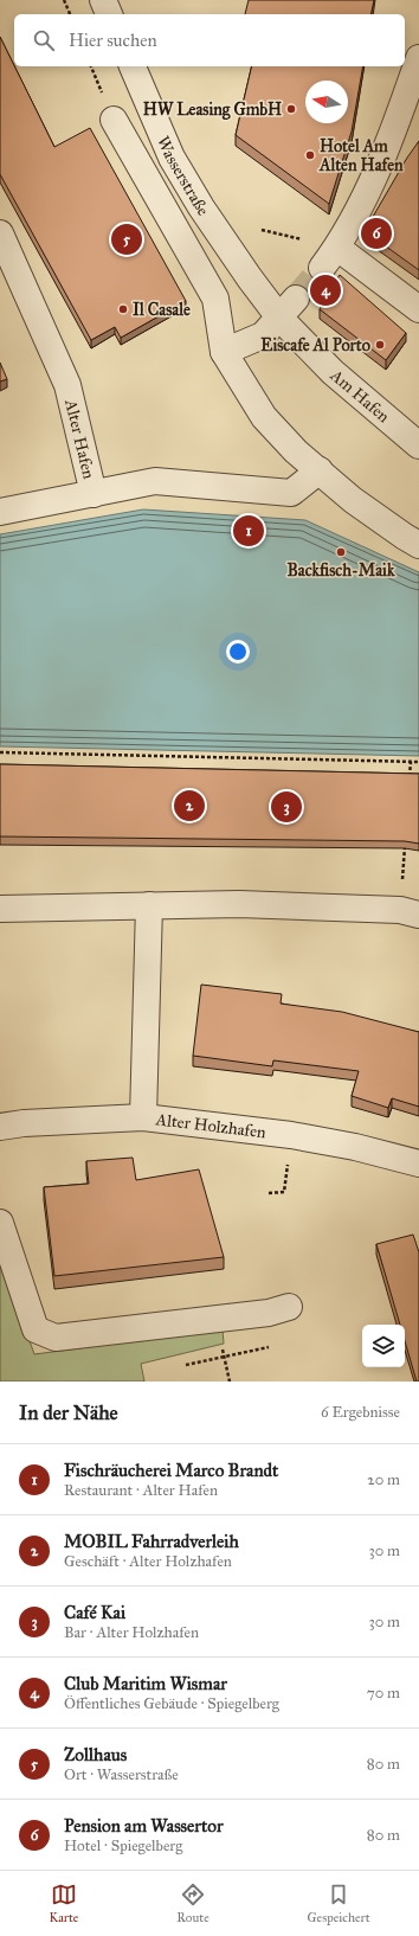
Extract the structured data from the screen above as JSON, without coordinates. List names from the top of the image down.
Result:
{
  "streets": {
    "street": [
      "Wasserstraße",
      "Am Hafen",
      "Alter Hafen",
      "Alter Holzhafen"
    ]
  },
  "crossings": [
    ["Wasserstraße", "Am Hafen"]
  ],
  "places": [
    "HW Leasing GmbH",
    "Hotel Am Alten Hafen",
    "Il Casale",
    "Eiscafe Al Porto",
    "Backfisch-Maik"
  ],
  "north": "left",
  "page": {
    "search": "Hier suchen",
    "pins": [
      "6",
      "5",
      "4",
      "1",
      "2",
      "3"
    ],
    "heading": ["In der Nähe", "6 Ergebnisse"],
    "list": [
      {
        "mark": "1",
        "name": "Fischräucherei Marco Brandt",
        "note": "Restaurant · Alter Hafen",
        "value": "20 m"
      },
      {
        "mark": "2",
        "name": "MOBIL Fahrradverleih",
        "note": "Geschäft · Alter Holzhafen",
        "value": "30 m"
      },
      {
        "mark": "3",
        "name": "Café Kai",
        "note": "Bar · Alter Holzhafen",
        "value": "30 m"
      },
      {
        "mark": "4",
        "name": "Club Maritim Wismar",
        "note": "Öffentliches Gebäude · Spiegelberg",
        "value": "70 m"
      },
      {
        "mark": "5",
        "name": "Zollhaus",
        "note": "Ort · Wasserstraße",
        "value": "80 m"
      },
      {
        "mark": "6",
        "name": "Pension am Wassertor",
        "note": "Hotel · Spiegelberg",
        "value": "80 m"
      }
    ],
    "nav": ["Karte", "Route", "Gespeichert"]
  }
}
